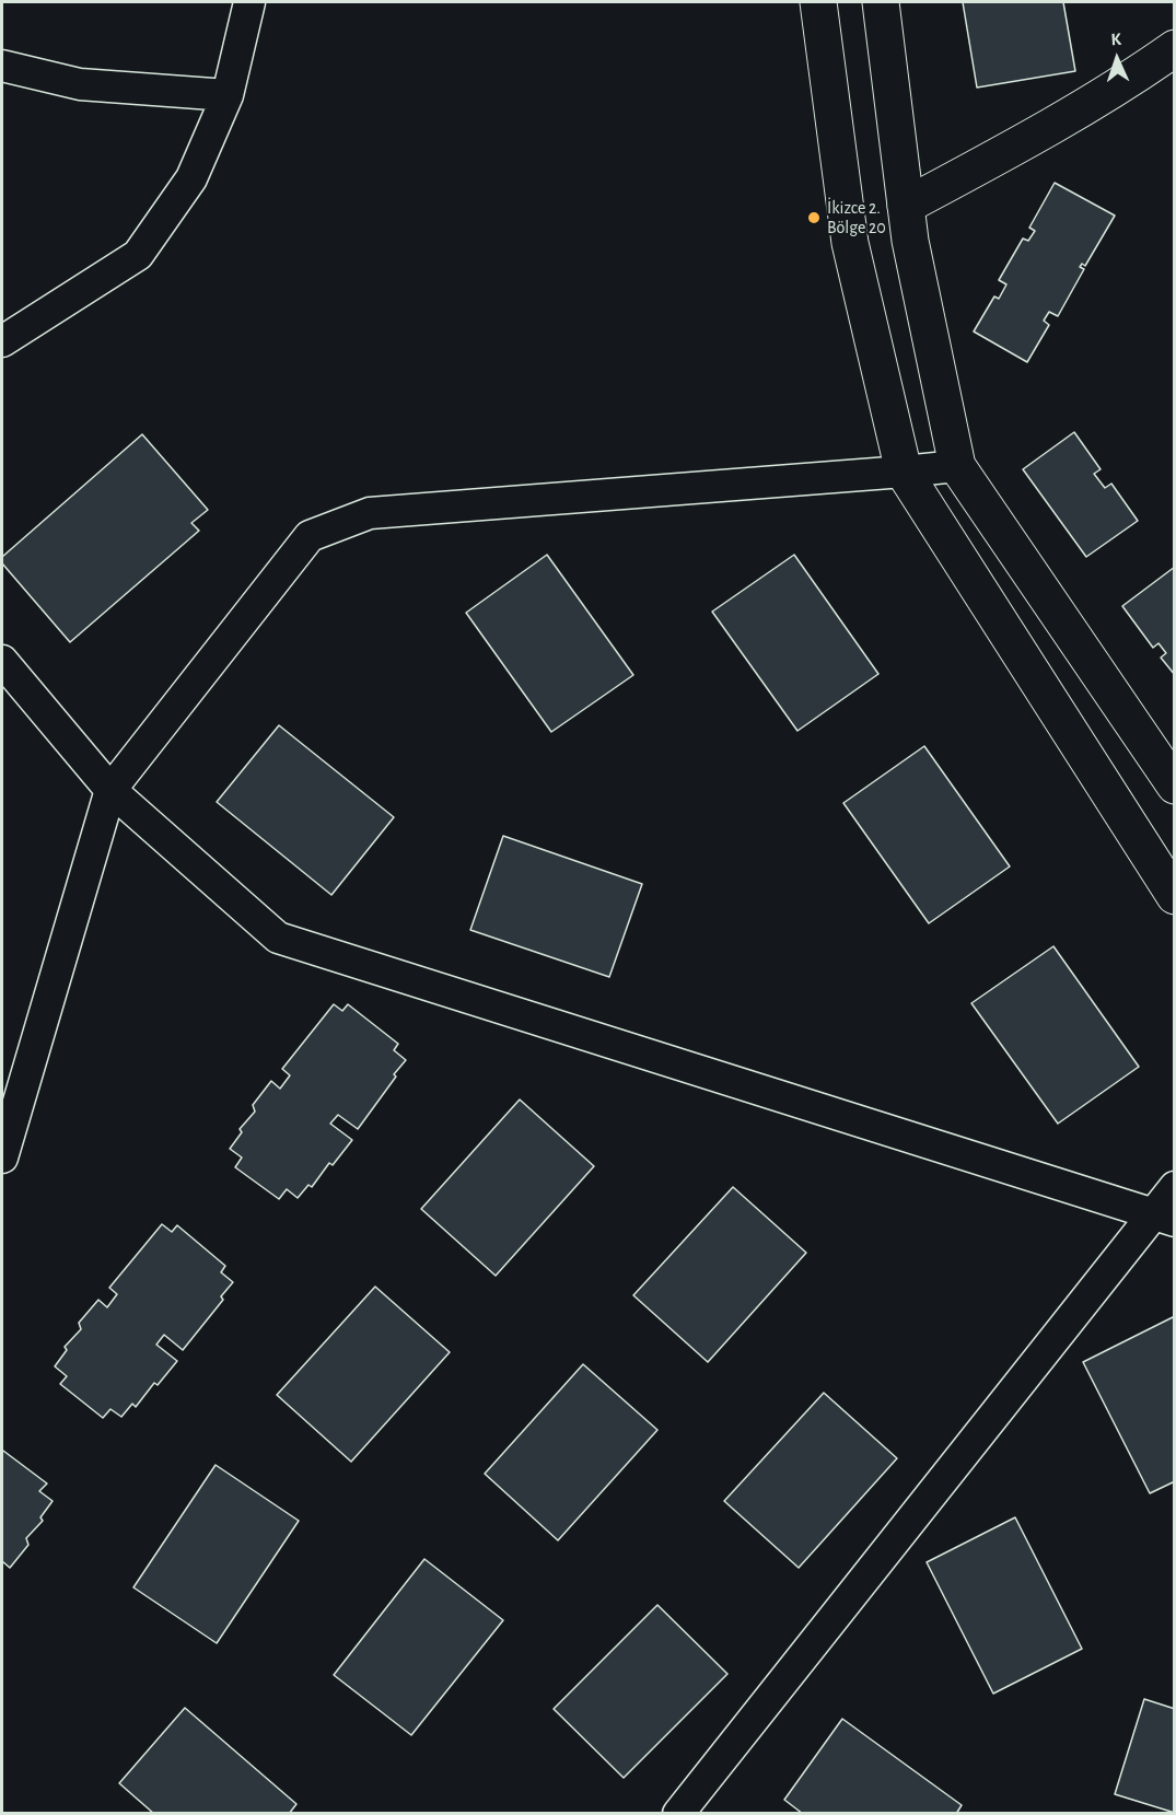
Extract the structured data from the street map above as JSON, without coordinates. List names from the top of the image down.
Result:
{
  "places": ["İkizce 2. Bölge 20"],
  "north": "top"
}
